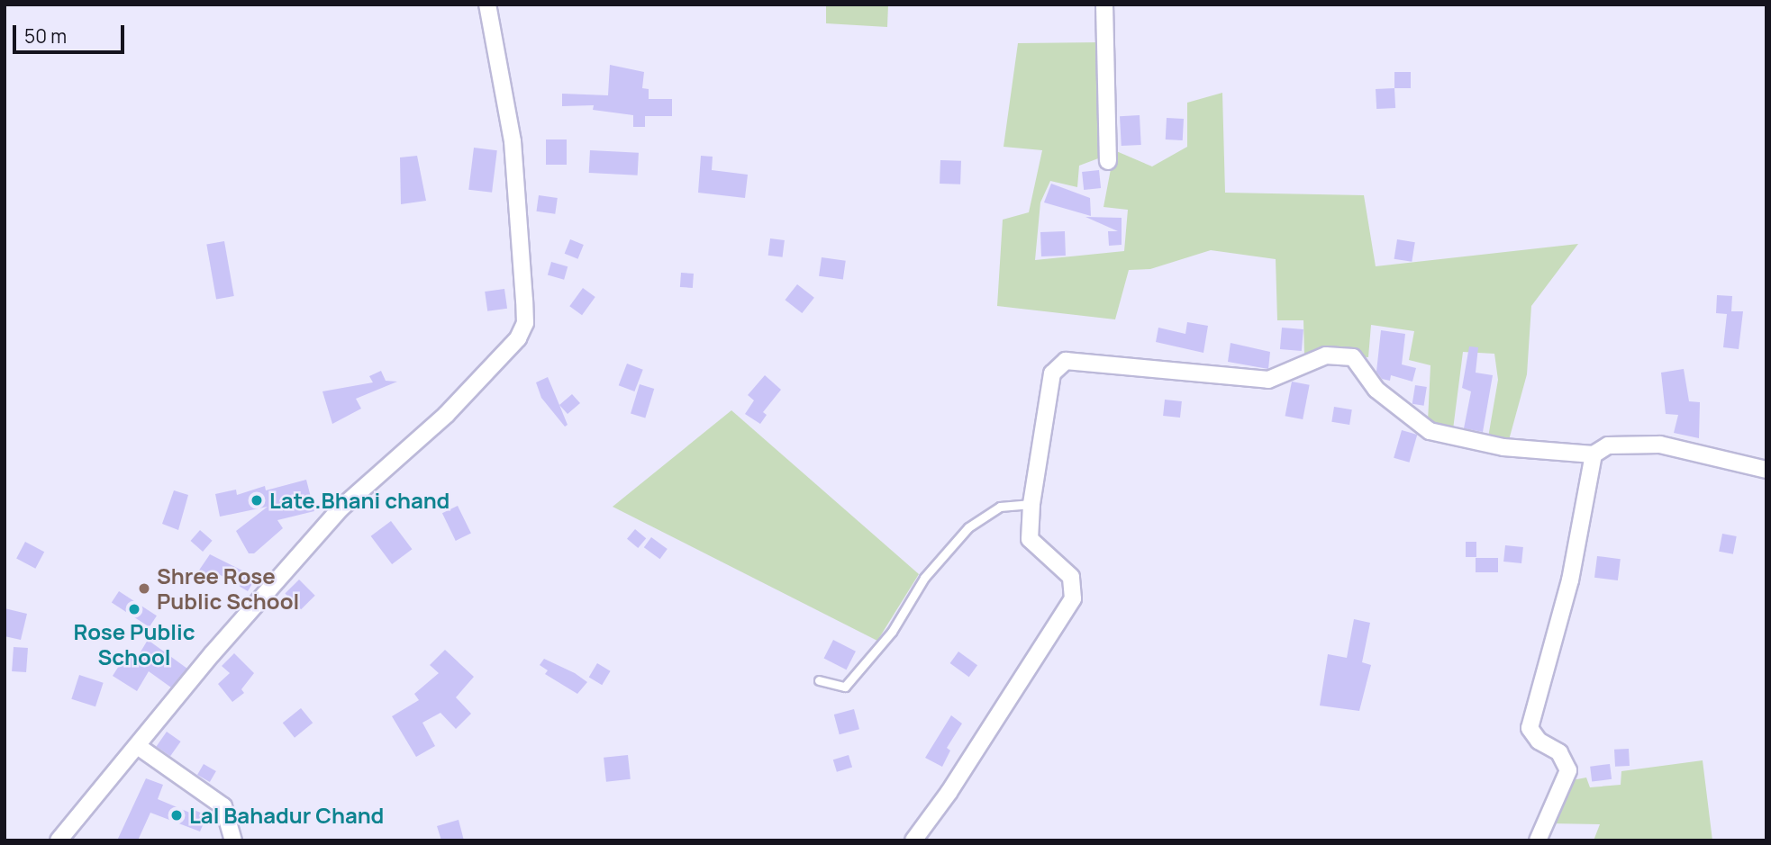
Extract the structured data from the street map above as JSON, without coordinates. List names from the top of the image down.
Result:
{
  "places": [
    "Late.Bhani chand",
    "Shree Rose Public School",
    "Rose Public School",
    "Lal Bahadur Chand"
  ],
  "scale_bar": "50 m"
}
